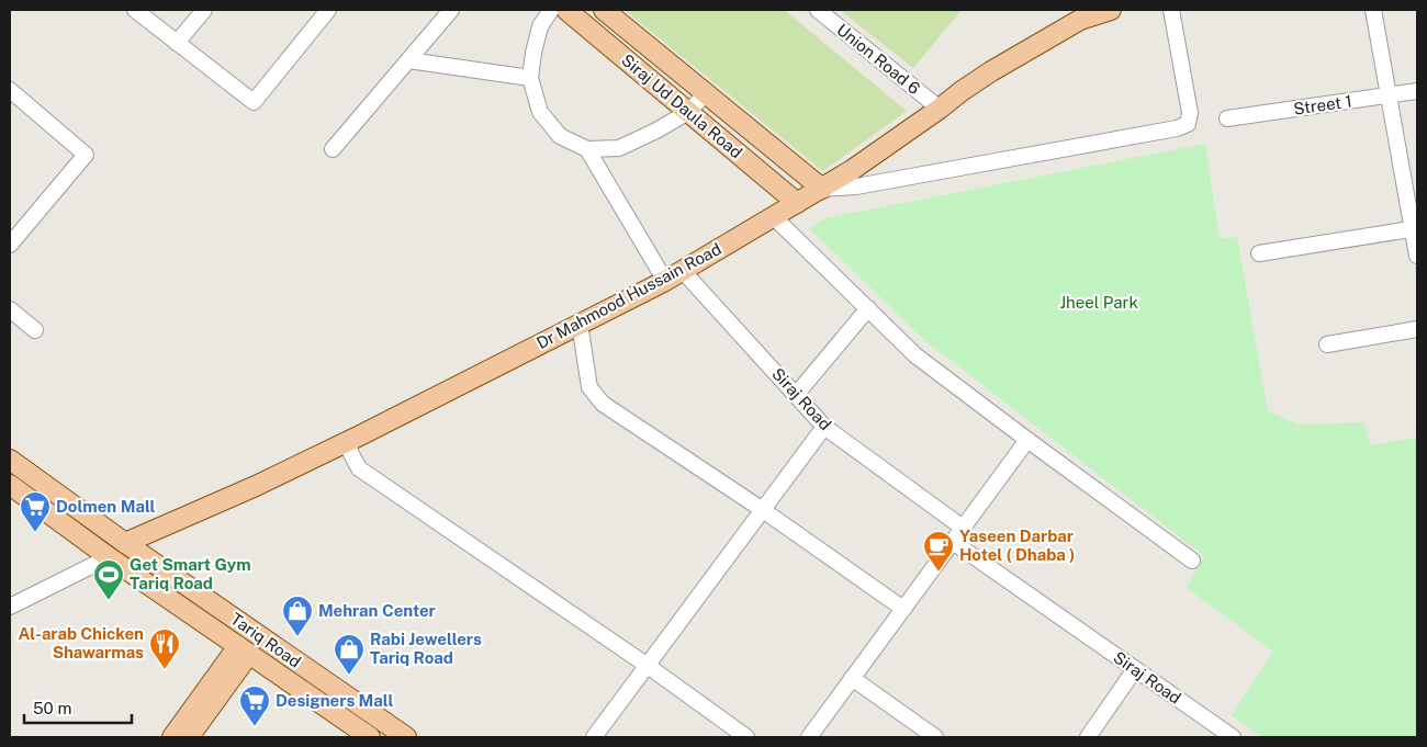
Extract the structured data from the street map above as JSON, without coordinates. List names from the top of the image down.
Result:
{
  "streets": {
    "main road": ["Siraj Ud Daula Road", "Dr Mahmood Hussain Road", "Tariq Road"],
    "street": ["Union Road 6", "Street 1", "Siraj Road"]
  },
  "crossings": [
    ["Union Road 6", "Dr Mahmood Hussain Road"],
    ["Siraj Ud Daula Road", "Dr Mahmood Hussain Road"],
    ["Dr Mahmood Hussain Road", "Siraj Road"],
    ["Dr Mahmood Hussain Road", "Tariq Road"]
  ],
  "parks": ["Jheel Park"],
  "places": {
    "supermarket": ["Dolmen Mall", "Designers Mall"],
    "cafe": ["Yaseen Darbar Hotel ( Dhaba )"],
    "sports": ["Get Smart Gym Tariq Road"],
    "shop": ["Mehran Center", "Rabi Jewellers Tariq Road"],
    "restaurant": ["Al-arab Chicken Shawarmas"]
  },
  "scale_bar": "50 m"
}
